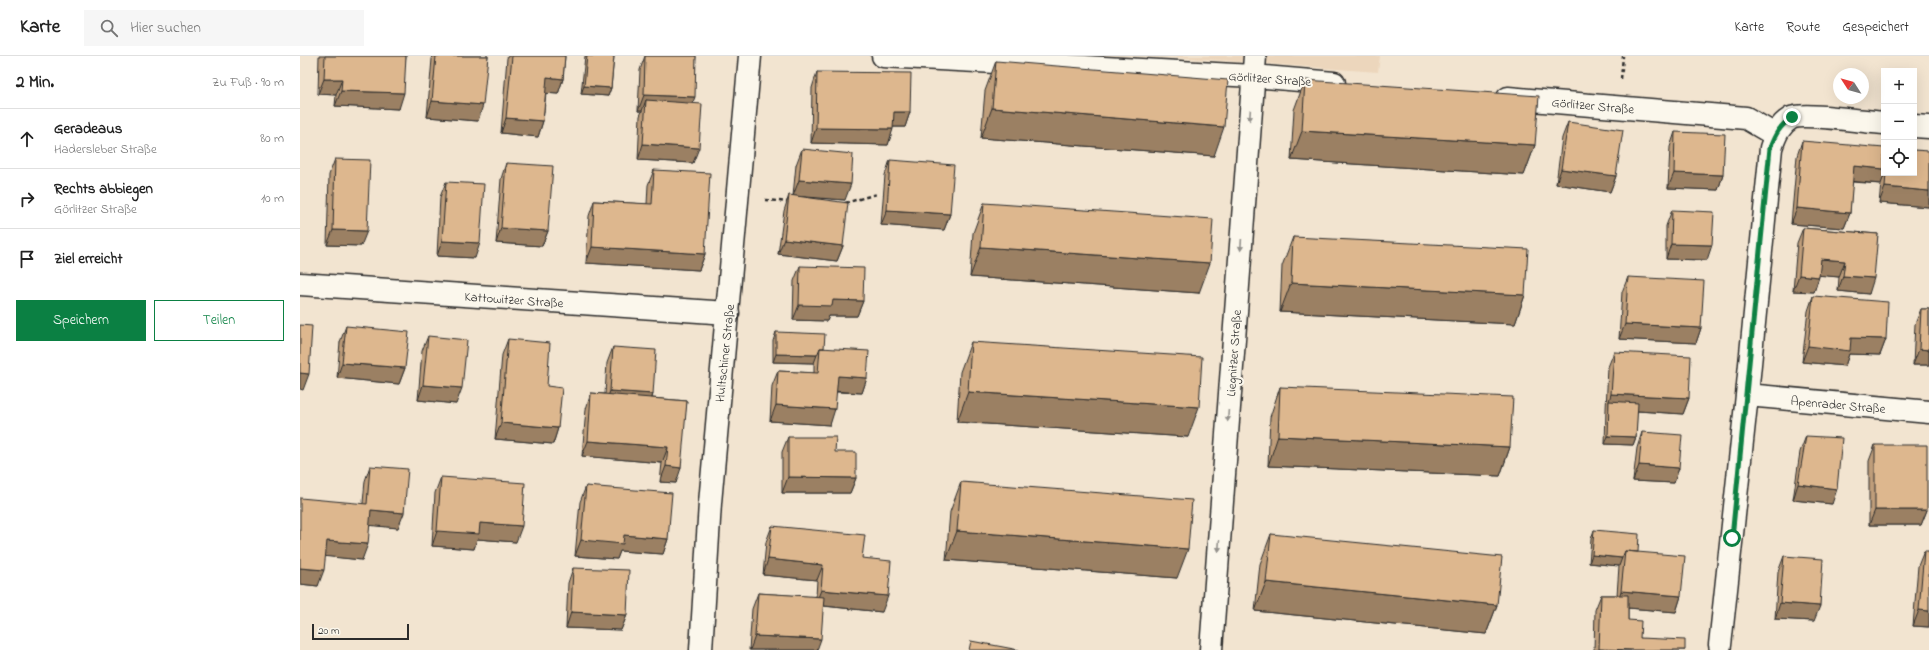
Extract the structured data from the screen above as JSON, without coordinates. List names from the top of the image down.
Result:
{
  "streets": {
    "street": [
      "Görlitzer Straße",
      "Kattowitzer Straße",
      "Hultschiner Straße",
      "Liegnitzer Straße",
      "Apenrader Straße"
    ]
  },
  "crossings": [
    ["Görlitzer Straße", "Liegnitzer Straße"],
    ["Kattowitzer Straße", "Hultschiner Straße"]
  ],
  "one_way": ["Liegnitzer Straße"],
  "scale_bar": "20 m",
  "north": "top left",
  "page": {
    "header": "Karte",
    "search": "Hier suchen",
    "nav": ["Karte", "Route", "Gespeichert"],
    "heading": ["2 Min.", "Zu Fuß · 90 m"],
    "map_buttons": ["+", "−"],
    "list": [
      ["Geradeaus", "Hadersleber Straße", "80 m"],
      ["Rechts abbiegen", "Görlitzer Straße", "10 m"],
      "Ziel erreicht"
    ],
    "buttons": ["Speichern", "Teilen"],
    "scale": "20 m"
  }
}
